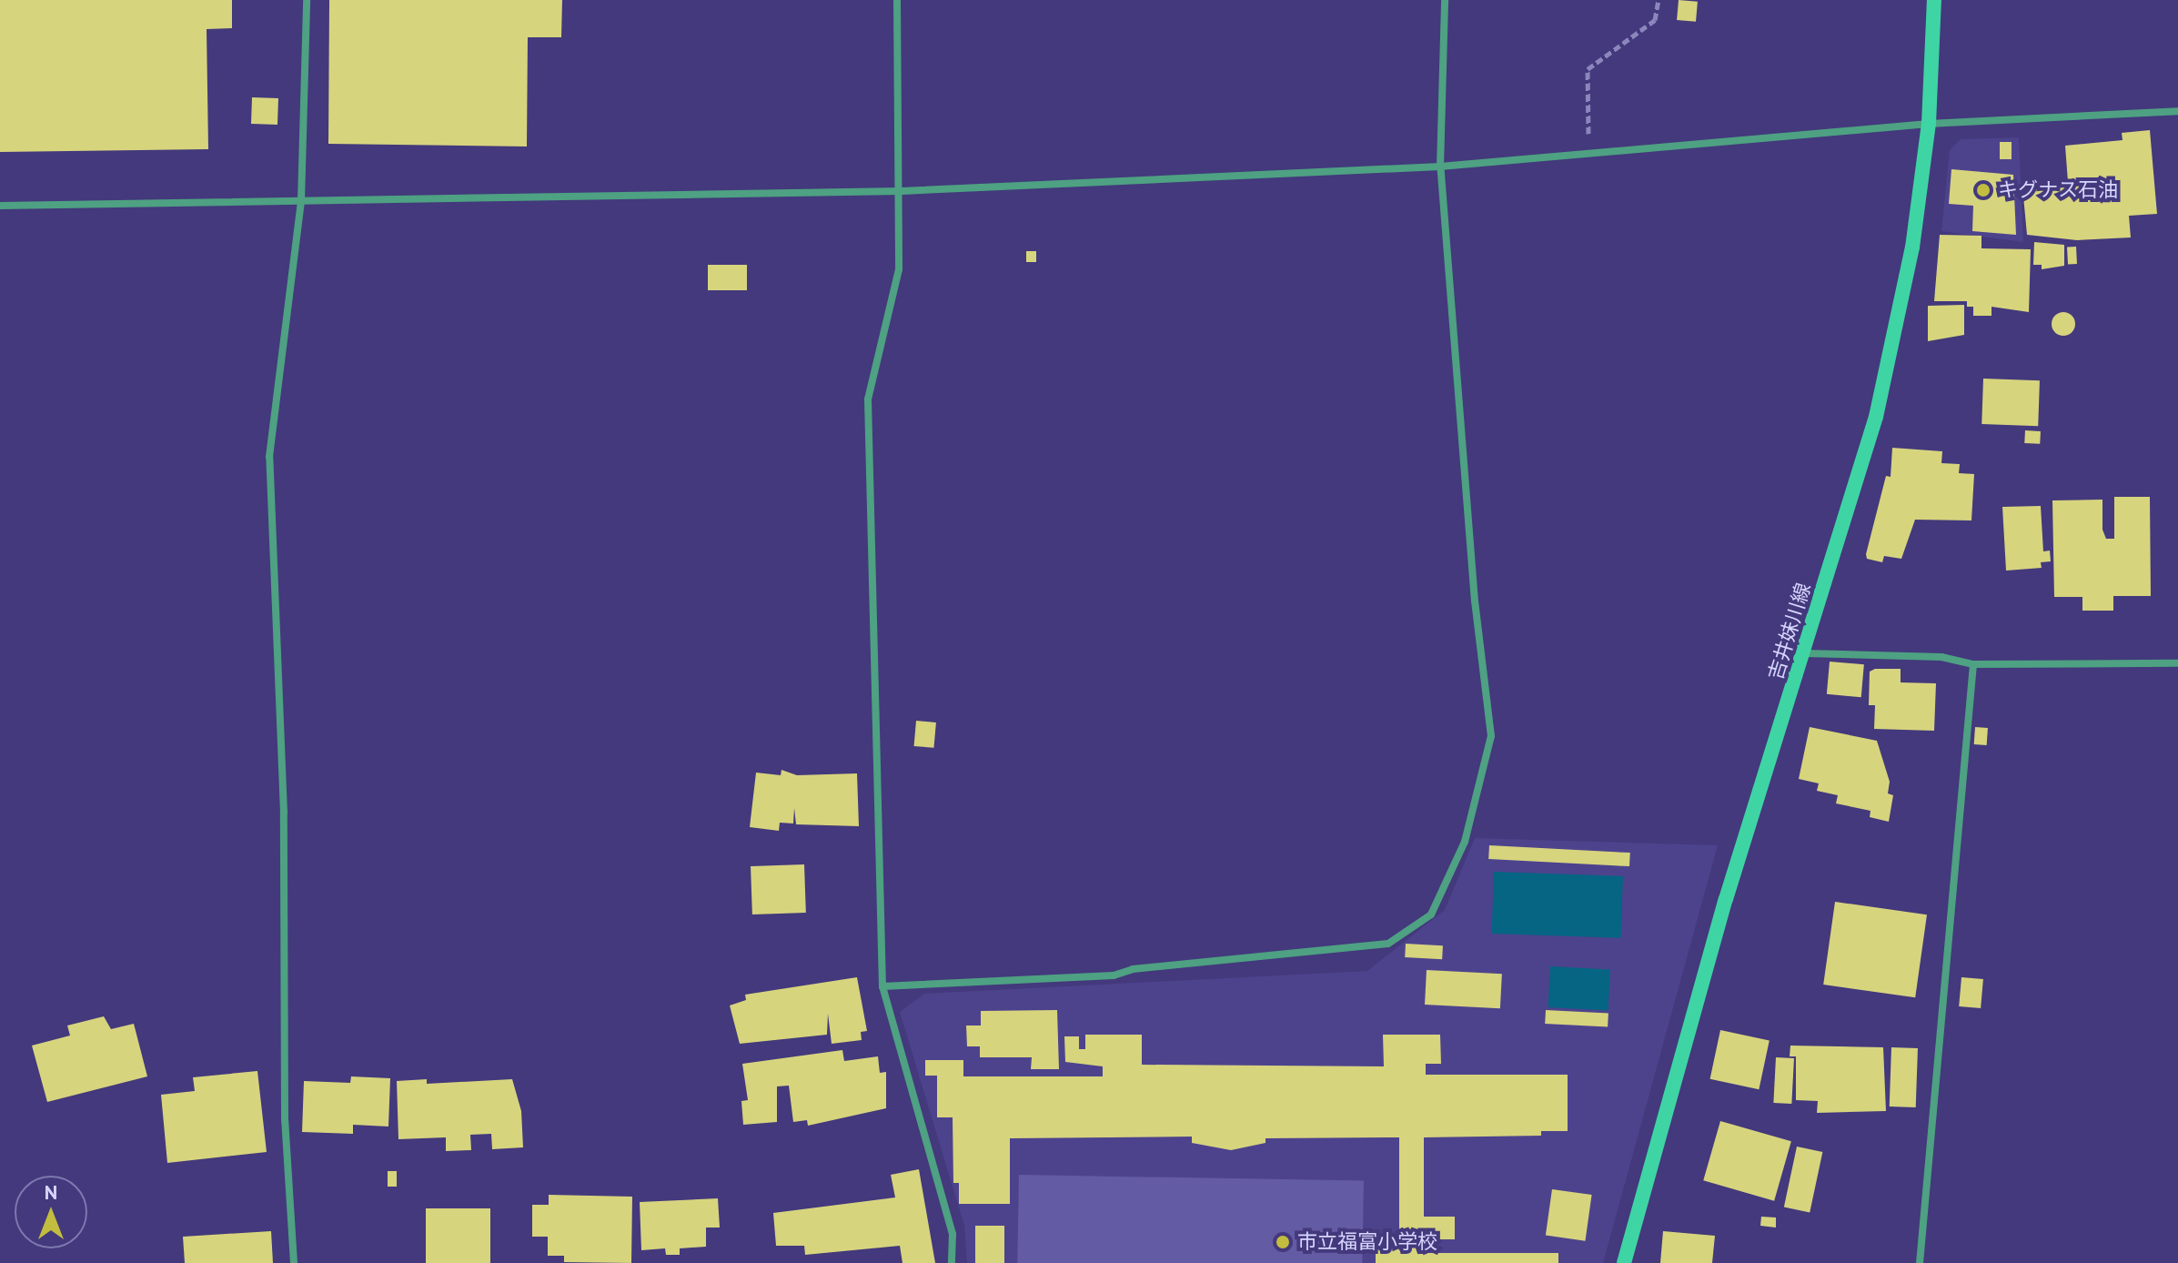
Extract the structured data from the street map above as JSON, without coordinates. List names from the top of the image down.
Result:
{
  "streets": {
    "main road": ["吉井妹川線"]
  },
  "places": ["キグナス石油", "市立福富小学校"],
  "north": "top"
}
